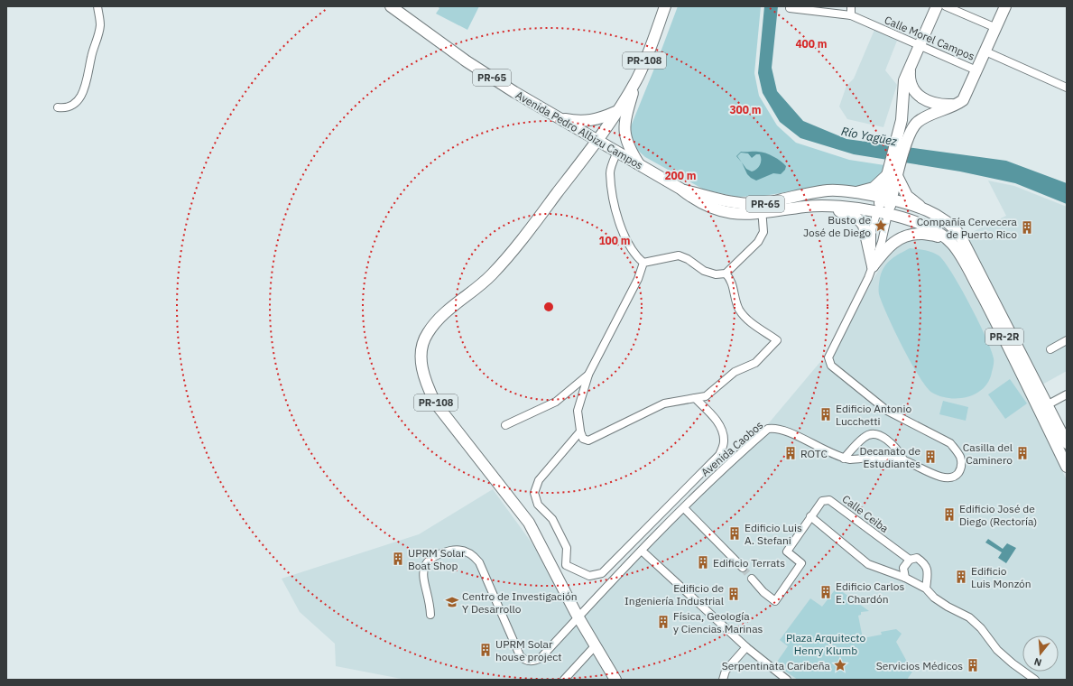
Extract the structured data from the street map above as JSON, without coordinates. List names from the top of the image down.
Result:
{
  "streets": {
    "main road": [
      "PR-108",
      "PR-65",
      "Avenida Pedro Albizu Campos",
      "PR-2R"
    ],
    "street": ["Calle Morel Campos", "Avenida Caobos", "Calle Ceiba"]
  },
  "crossings": [
    ["PR-108", "Avenida Pedro Albizu Campos"],
    ["PR-108", "Avenida Caobos"],
    ["Avenida Pedro Albizu Campos", "PR-2R"],
    ["Avenida Pedro Albizu Campos", "Avenida Caobos"],
    ["PR-2R", "Avenida Caobos"]
  ],
  "water": ["Río Yagüez"],
  "parks": ["Plaza Arquitecto Henry Klumb"],
  "places": {
    "place": ["Busto de José de Diego", "Serpentinata Caribeña"],
    "building": [
      "Compañía Cervecera de Puerto Rico",
      "Edificio Antonio Lucchetti",
      "ROTC",
      "Casilla del Caminero",
      "Decanato de Estudiantes",
      "Edificio José de Diego (Rectoría)",
      "Edificio Luis A. Stefani",
      "UPRM Solar Boat Shop",
      "Edificio Terrats",
      "Edificio Luis Monzón",
      "Edificio Carlos E. Chardón",
      "Edificio de Ingeniería Industrial",
      "Física, Geología y Ciencias Marinas",
      "UPRM Solar house project",
      "Servicios Médicos"
    ],
    "school or university": ["Centro de Investigación Y Desarrollo"]
  },
  "north": "bottom",
  "rings": [
    "400 m",
    "300 m",
    "200 m",
    "100 m"
  ]
}
